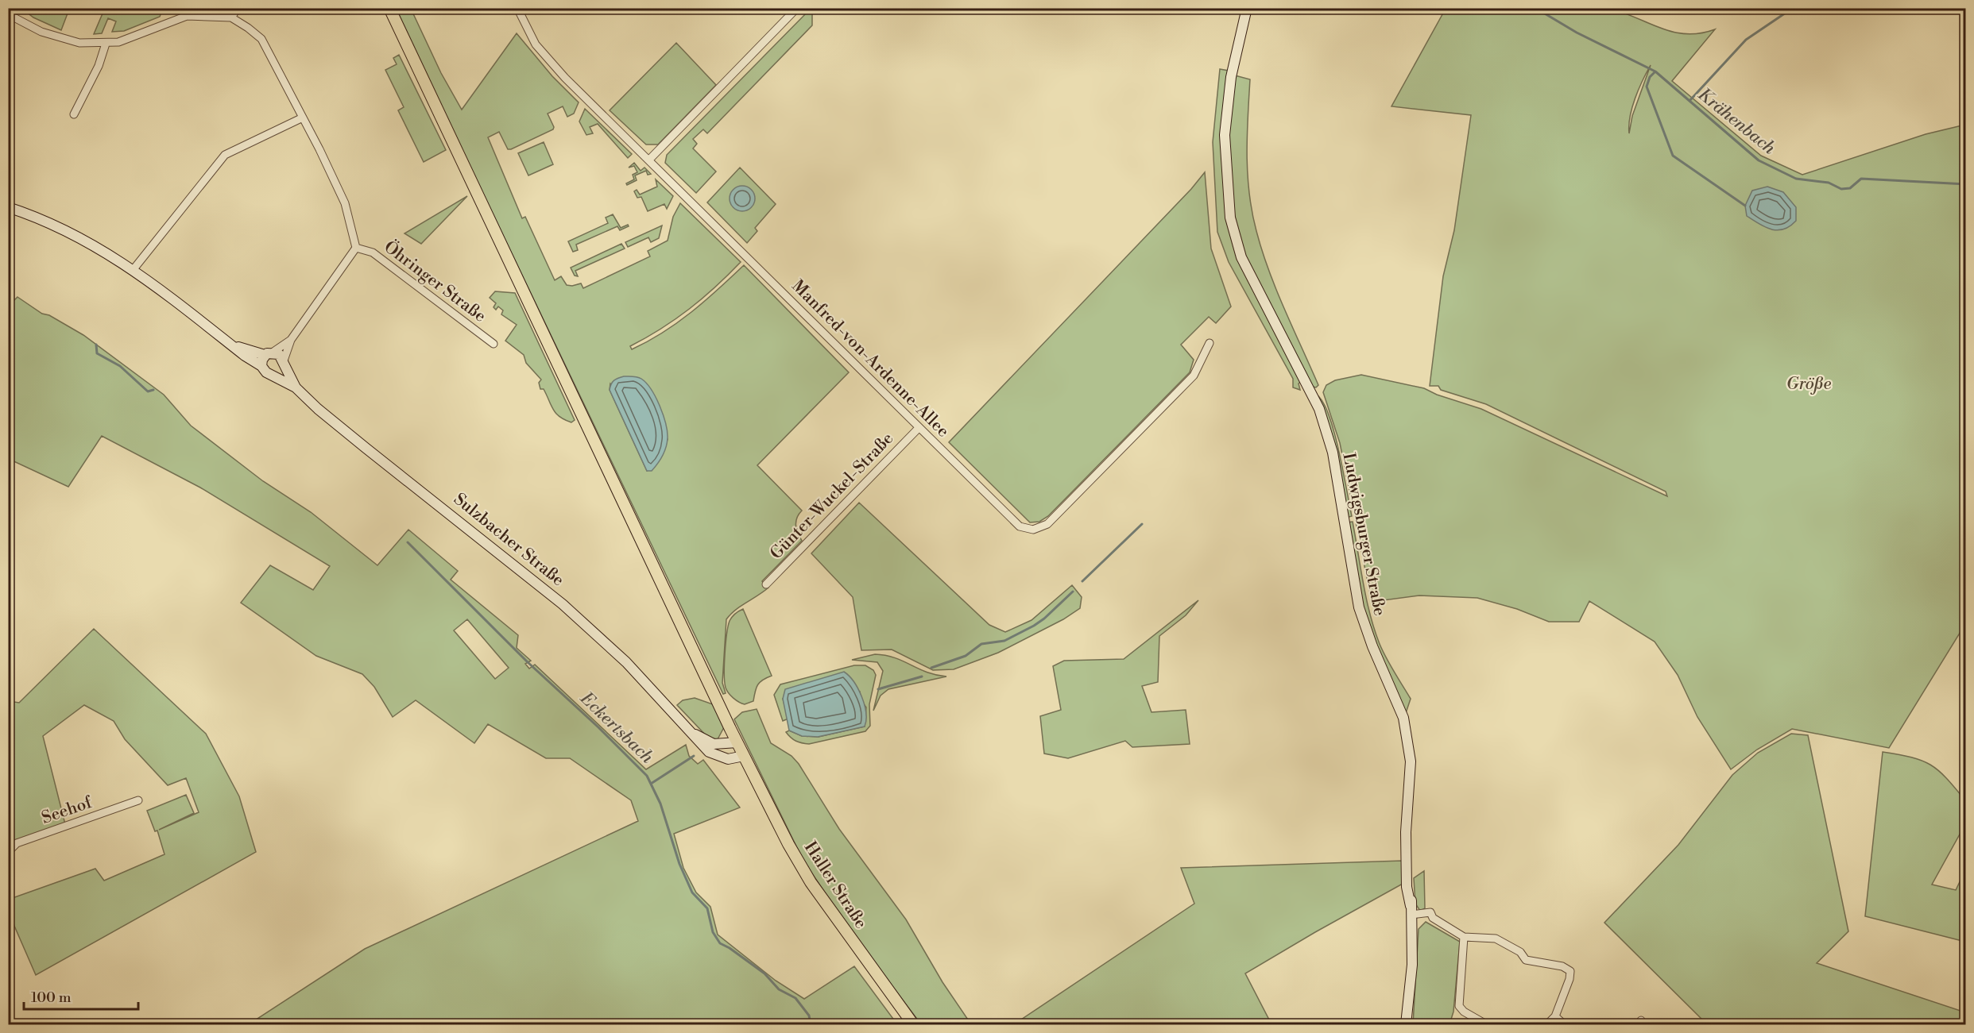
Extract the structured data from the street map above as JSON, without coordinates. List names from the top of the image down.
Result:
{
  "streets": {
    "main road": ["Haller Straße"],
    "street": [
      "Öhringer Straße",
      "Manfred-von-Ardenne-Allee",
      "Günter-Wuckel-Straße",
      "Ludwigsburger Straße",
      "Sulzbacher Straße",
      "Seehof"
    ]
  },
  "crossings": [
    ["Manfred-von-Ardenne-Allee", "Günter-Wuckel-Straße"],
    ["Sulzbacher Straße", "Haller Straße"]
  ],
  "water": ["Krähenbach", "Eckertsbach"],
  "parks": ["Größe"],
  "scale_bar": "100 m"
}
